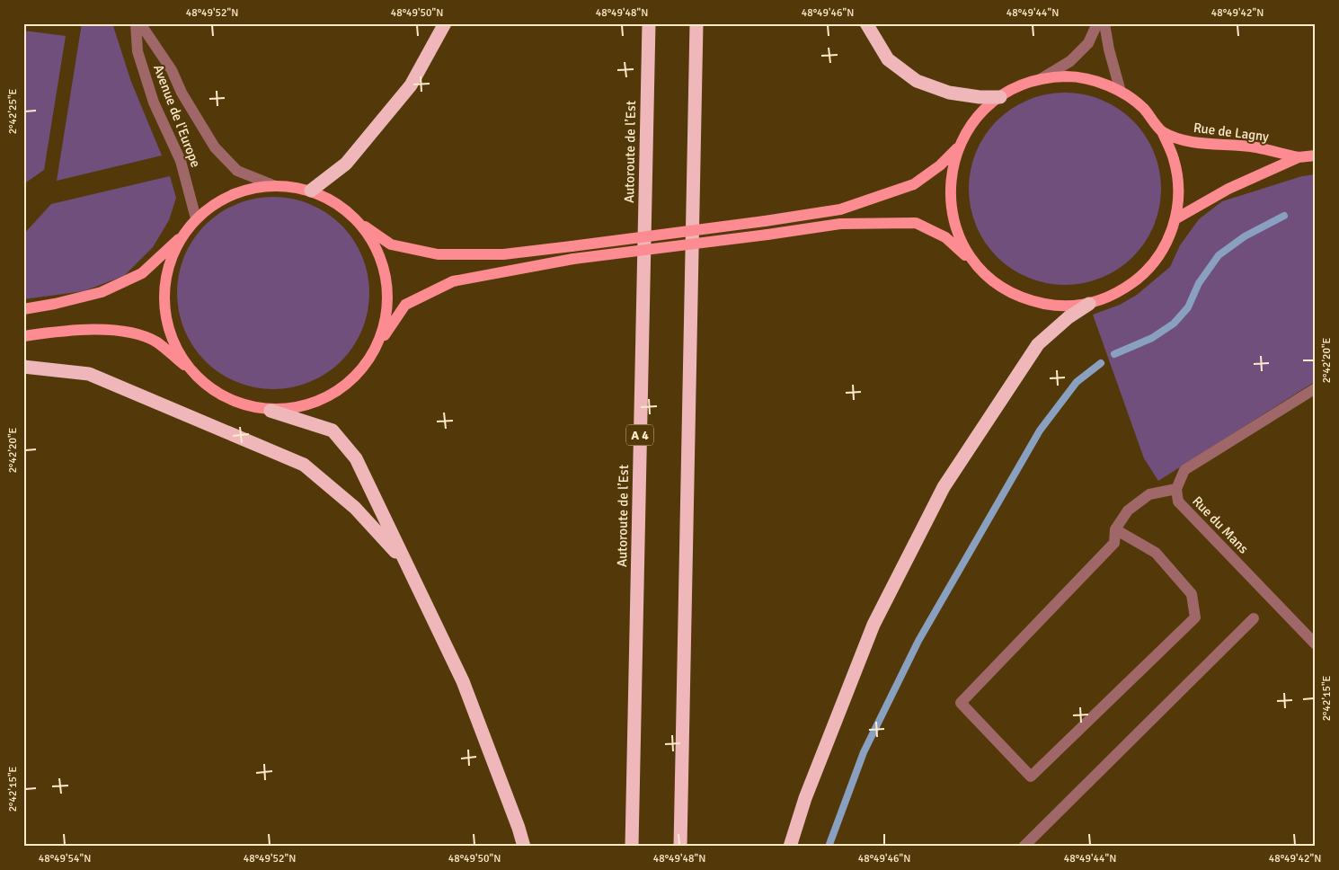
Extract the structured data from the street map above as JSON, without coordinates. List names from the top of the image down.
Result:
{
  "streets": {
    "highway": ["Autoroute de l’Est", "A 4"],
    "main road": ["Rue de Lagny"],
    "street": ["Avenue de l'Europe", "Rue du Mans"]
  },
  "coordinates": [
    "48°49'52\"N",
    "48°49'50\"N",
    "48°49'48\"N",
    "48°49'46\"N",
    "48°49'44\"N",
    "48°49'42\"N",
    "2°42'25\"E",
    "2°42'20\"E",
    "2°42'15\"E",
    "48°49'54\"N"
  ]
}
